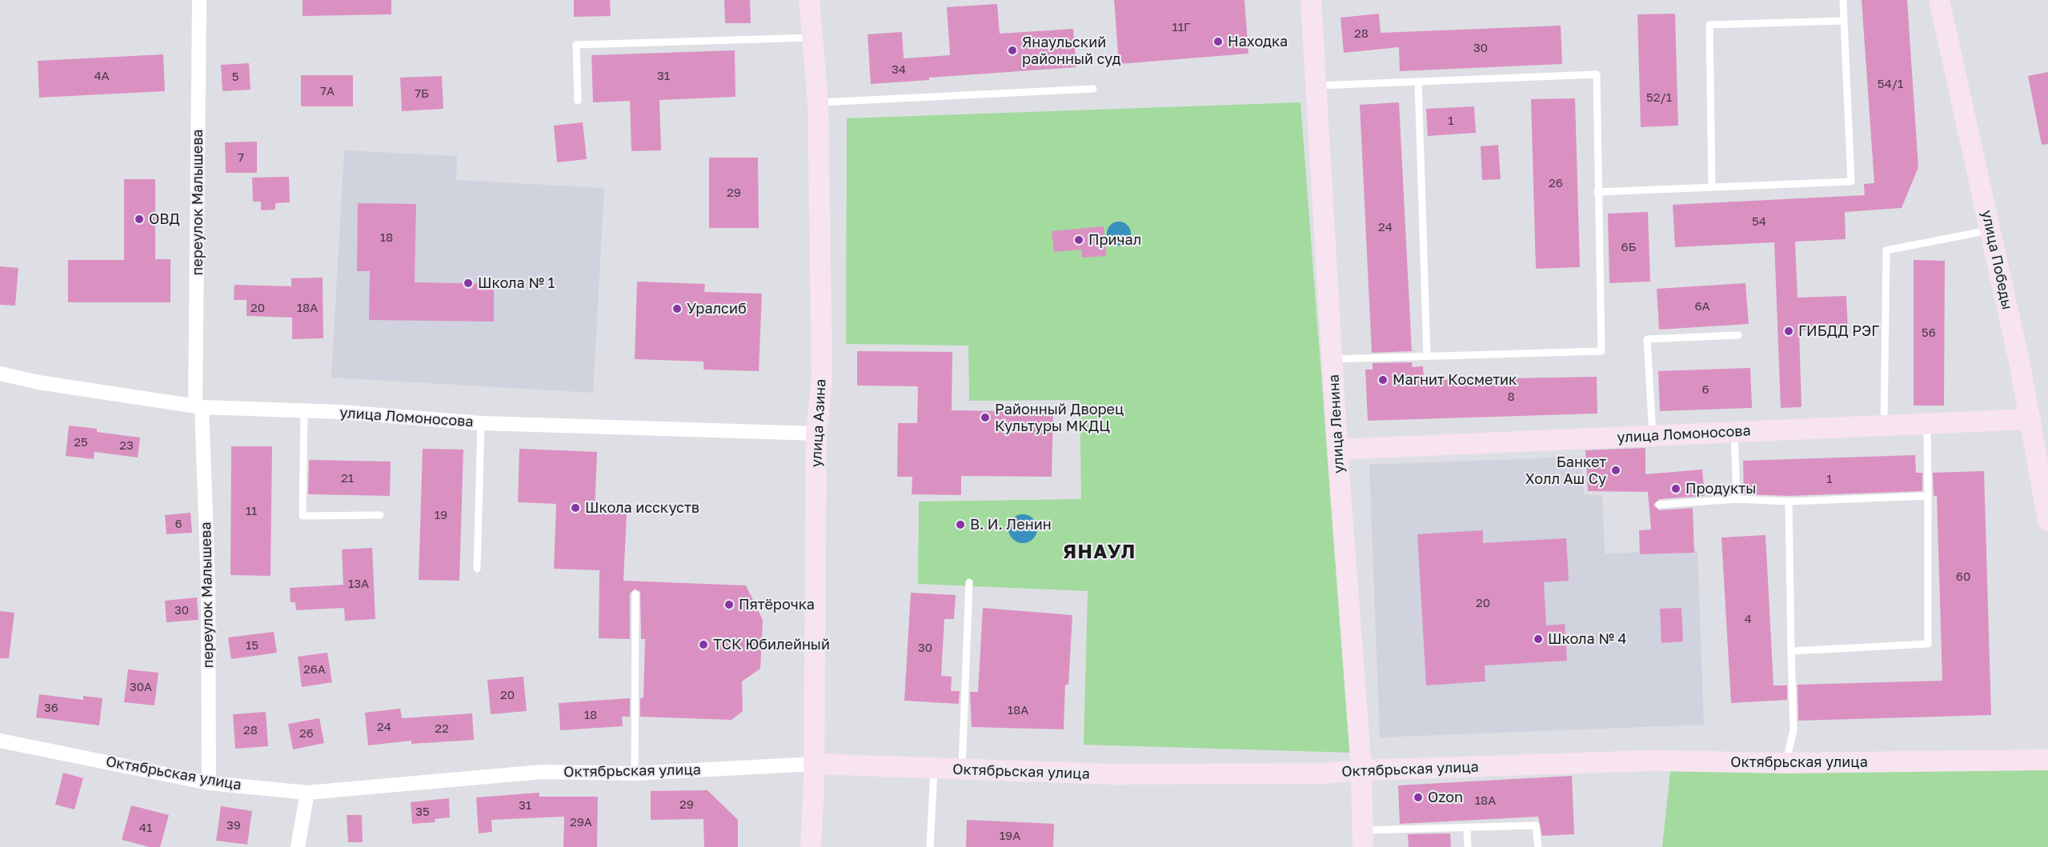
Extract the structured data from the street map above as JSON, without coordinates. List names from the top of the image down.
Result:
{
  "streets": {
    "street": [
      "переулок Малышева",
      "улица Победы",
      "улица Ломоносова",
      "улица Азина",
      "улица Ленина",
      "Октябрьская улица"
    ]
  },
  "crossings": [
    ["переулок Малышева", "улица Ломоносова"],
    ["переулок Малышева", "Октябрьская улица"],
    ["улица Победы", "улица Ломоносова"],
    ["улица Ломоносова", "улица Азина"],
    ["улица Ломоносова", "улица Ленина"],
    ["улица Азина", "Октябрьская улица"],
    ["улица Ленина", "Октябрьская улица"]
  ],
  "districts": ["ЯНАУЛ"],
  "places": [
    "Находка",
    "Янаульский районный суд",
    "ОВД",
    "Причал",
    "Школа № 1",
    "Уралсиб",
    "ГИБДД РЭГ",
    "Магнит Косметик",
    "Районный Дворец Культуры МКДЦ",
    "Банкет Холл Аш Су",
    "Продукты",
    "Школа исскуств",
    "В. И. Ленин",
    "Пятёрочка",
    "Школа № 4",
    "ТСК Юбилейный",
    "Ozon"
  ],
  "house_numbers": [
    "11Г",
    "28",
    "30",
    "34",
    "4А",
    "31",
    "5",
    "54/1",
    "7А",
    "7Б",
    "52/1",
    "1",
    "7",
    "26",
    "29",
    "54",
    "24",
    "18",
    "6Б",
    "6А",
    "20",
    "18А",
    "56",
    "6",
    "8",
    "25",
    "23",
    "21",
    "1",
    "11",
    "19",
    "6",
    "60",
    "13А",
    "20",
    "30",
    "4",
    "15",
    "30",
    "26А",
    "30А",
    "20",
    "36",
    "18А",
    "18",
    "24",
    "22",
    "28",
    "26",
    "18А",
    "29",
    "31",
    "35",
    "29А",
    "39",
    "41",
    "19А"
  ]
}
